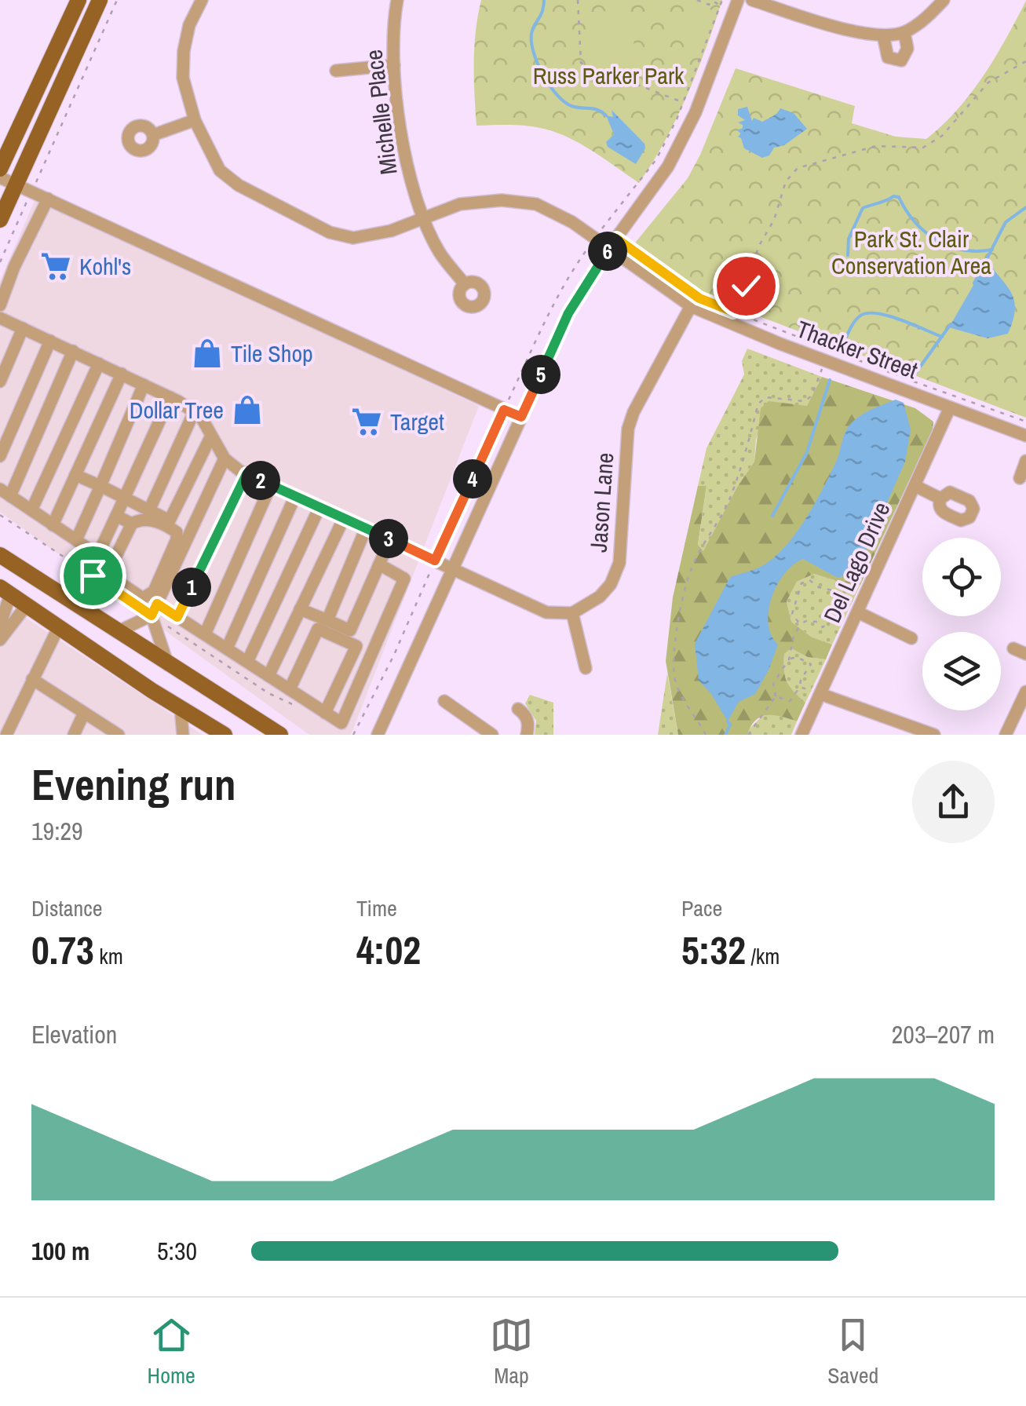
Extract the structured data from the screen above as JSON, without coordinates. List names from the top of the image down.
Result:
{
  "streets": {
    "street": [
      "Michelle Place",
      "Thacker Street",
      "Jason Lane",
      "Del Lago Drive"
    ]
  },
  "crossings": [
    ["Michelle Place", "Thacker Street"],
    ["Thacker Street", "Jason Lane"],
    ["Thacker Street", "Del Lago Drive"]
  ],
  "parks": ["Russ Parker Park", "Park St. Clair Conservation Area"],
  "places": {
    "supermarket": ["Kohl's", "Target"],
    "shop": ["Tile Shop", "Dollar Tree"]
  },
  "page": {
    "pins": [
      "6",
      "5",
      "4",
      "2",
      "3",
      "1"
    ],
    "heading": ["Evening run", "19:29"],
    "stats": [
      ["Distance", "0.73 km"],
      ["Time", "4:02"],
      ["Pace", "5:32 /km"]
    ],
    "chart": ["Elevation", "203–207 m"],
    "list": [
      {
        "name": "100 m",
        "note": "5:30"
      }
    ],
    "tabs": ["Home", "Map", "Saved"]
  }
}
